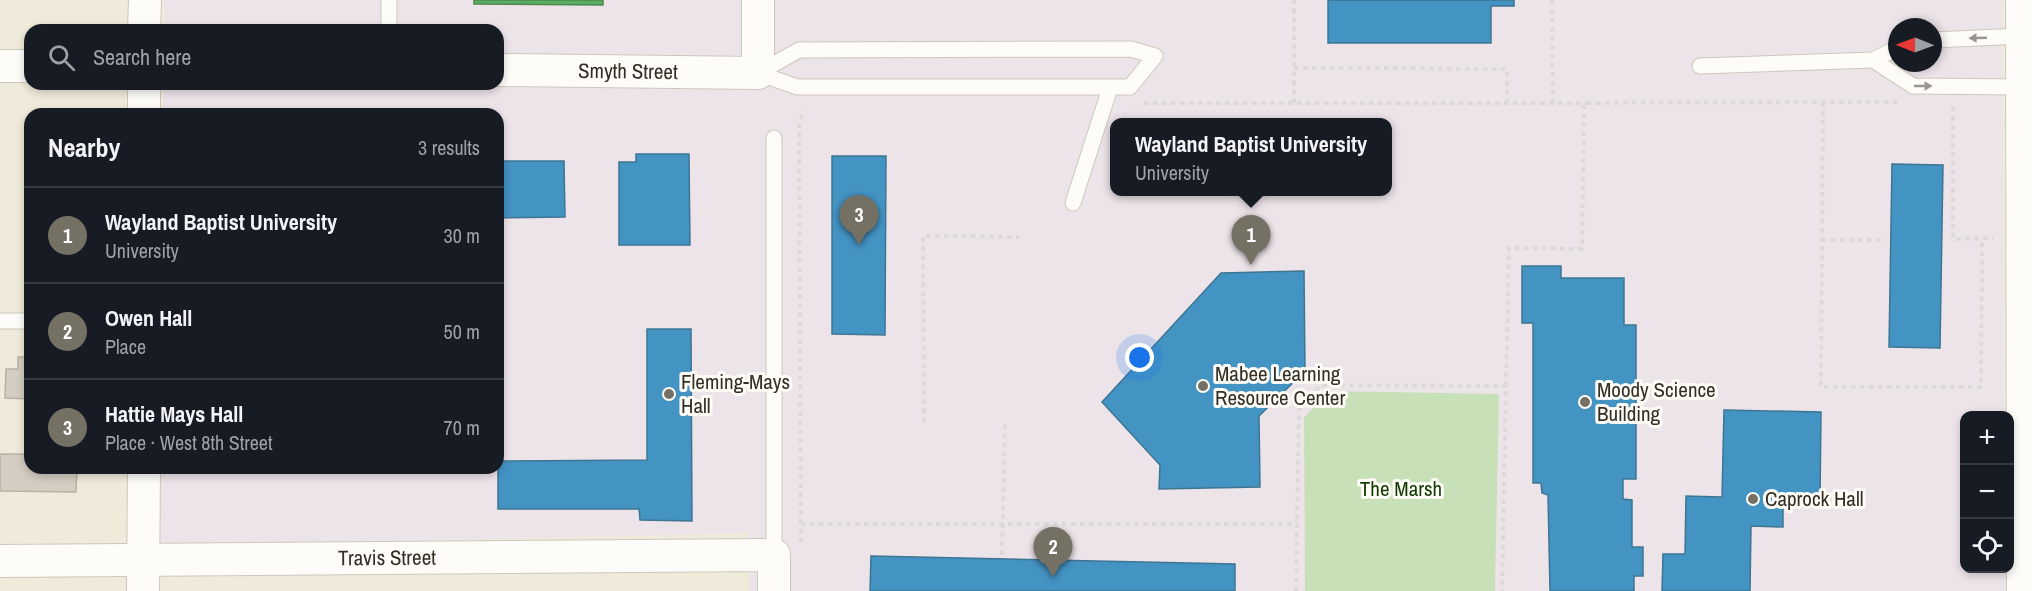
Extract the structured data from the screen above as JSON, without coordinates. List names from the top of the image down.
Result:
{
  "streets": {
    "street": ["Smyth Street", "Travis Street"]
  },
  "parks": ["The Marsh"],
  "places": [
    "Mabee Learning Resource Center",
    "Fleming-Mays Hall",
    "Moody Science Building",
    "Caprock Hall"
  ],
  "north": "left",
  "page": {
    "search": "Search here",
    "heading": ["Nearby", "3 results"],
    "popup": ["Wayland Baptist University", "University"],
    "list": [
      {
        "mark": "1",
        "name": "Wayland Baptist University",
        "note": "University",
        "value": "30 m"
      },
      {
        "mark": "2",
        "name": "Owen Hall",
        "note": "Place",
        "value": "50 m"
      },
      {
        "mark": "3",
        "name": "Hattie Mays Hall",
        "note": "Place · West 8th Street",
        "value": "70 m"
      }
    ],
    "pins": ["3", "1", "2"],
    "map_buttons": ["+", "−"]
  }
}
